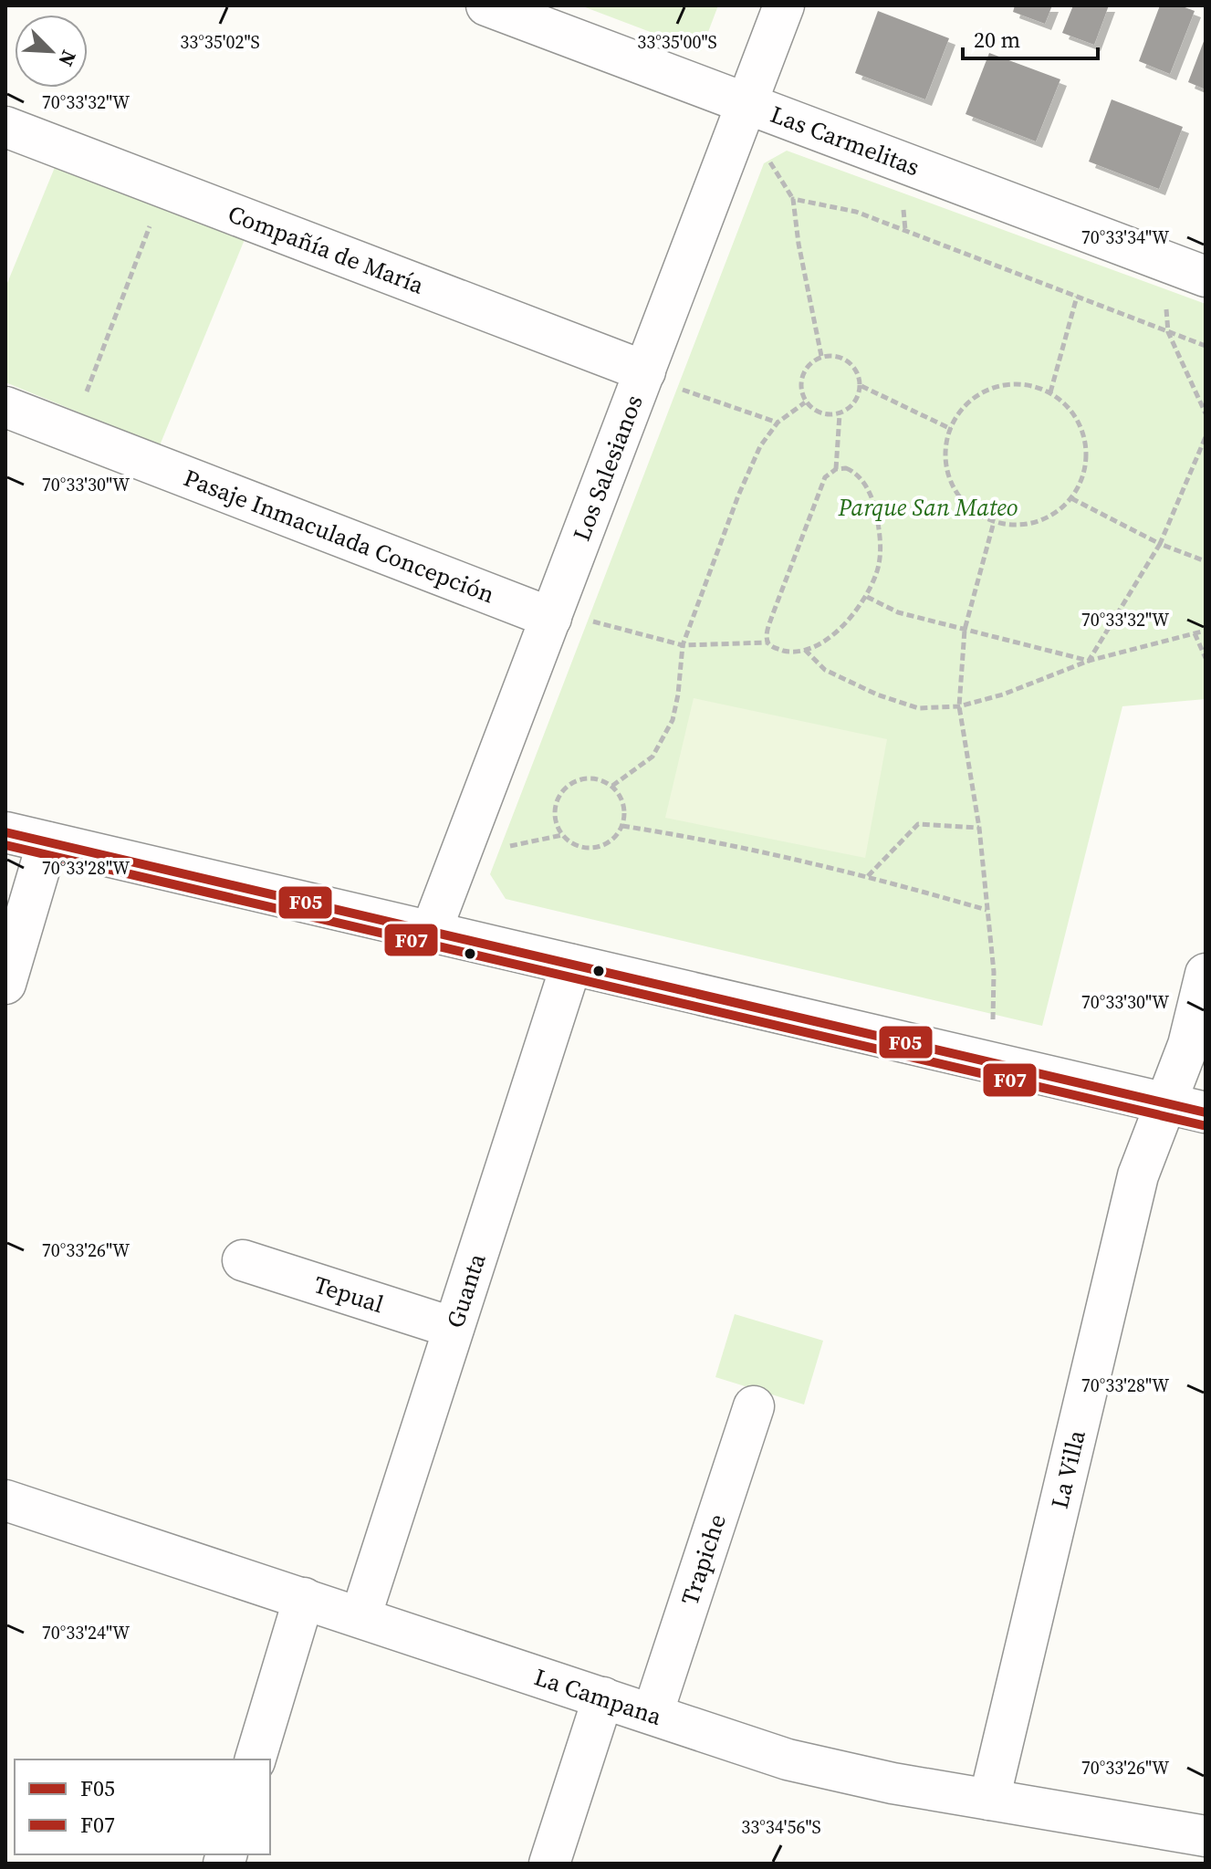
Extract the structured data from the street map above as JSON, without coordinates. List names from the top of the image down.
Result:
{
  "streets": {
    "street": [
      "Las Carmelitas",
      "Compañía de María",
      "Los Salesianos",
      "Pasaje Inmaculada Concepción",
      "Guanta",
      "Tepual",
      "La Villa",
      "Trapiche",
      "La Campana"
    ]
  },
  "crossings": [
    ["Las Carmelitas", "Los Salesianos"],
    ["Compañía de María", "Los Salesianos"],
    ["Los Salesianos", "Pasaje Inmaculada Concepción"],
    ["Guanta", "Tepual"],
    ["Guanta", "La Campana"],
    ["La Villa", "La Campana"],
    ["Trapiche", "La Campana"]
  ],
  "parks": ["Parque San Mateo"],
  "lines": ["transit line F05", "transit line F07"],
  "legend": ["F05", "F07"],
  "scale_bar": "20 m",
  "north": "bottom right",
  "coordinates": [
    "33°35'00\"S",
    "33°35'02\"S",
    "70°33'32\"W",
    "70°33'34\"W",
    "70°33'30\"W",
    "70°33'28\"W",
    "70°33'26\"W",
    "70°33'24\"W",
    "33°34'56\"S"
  ]
}
